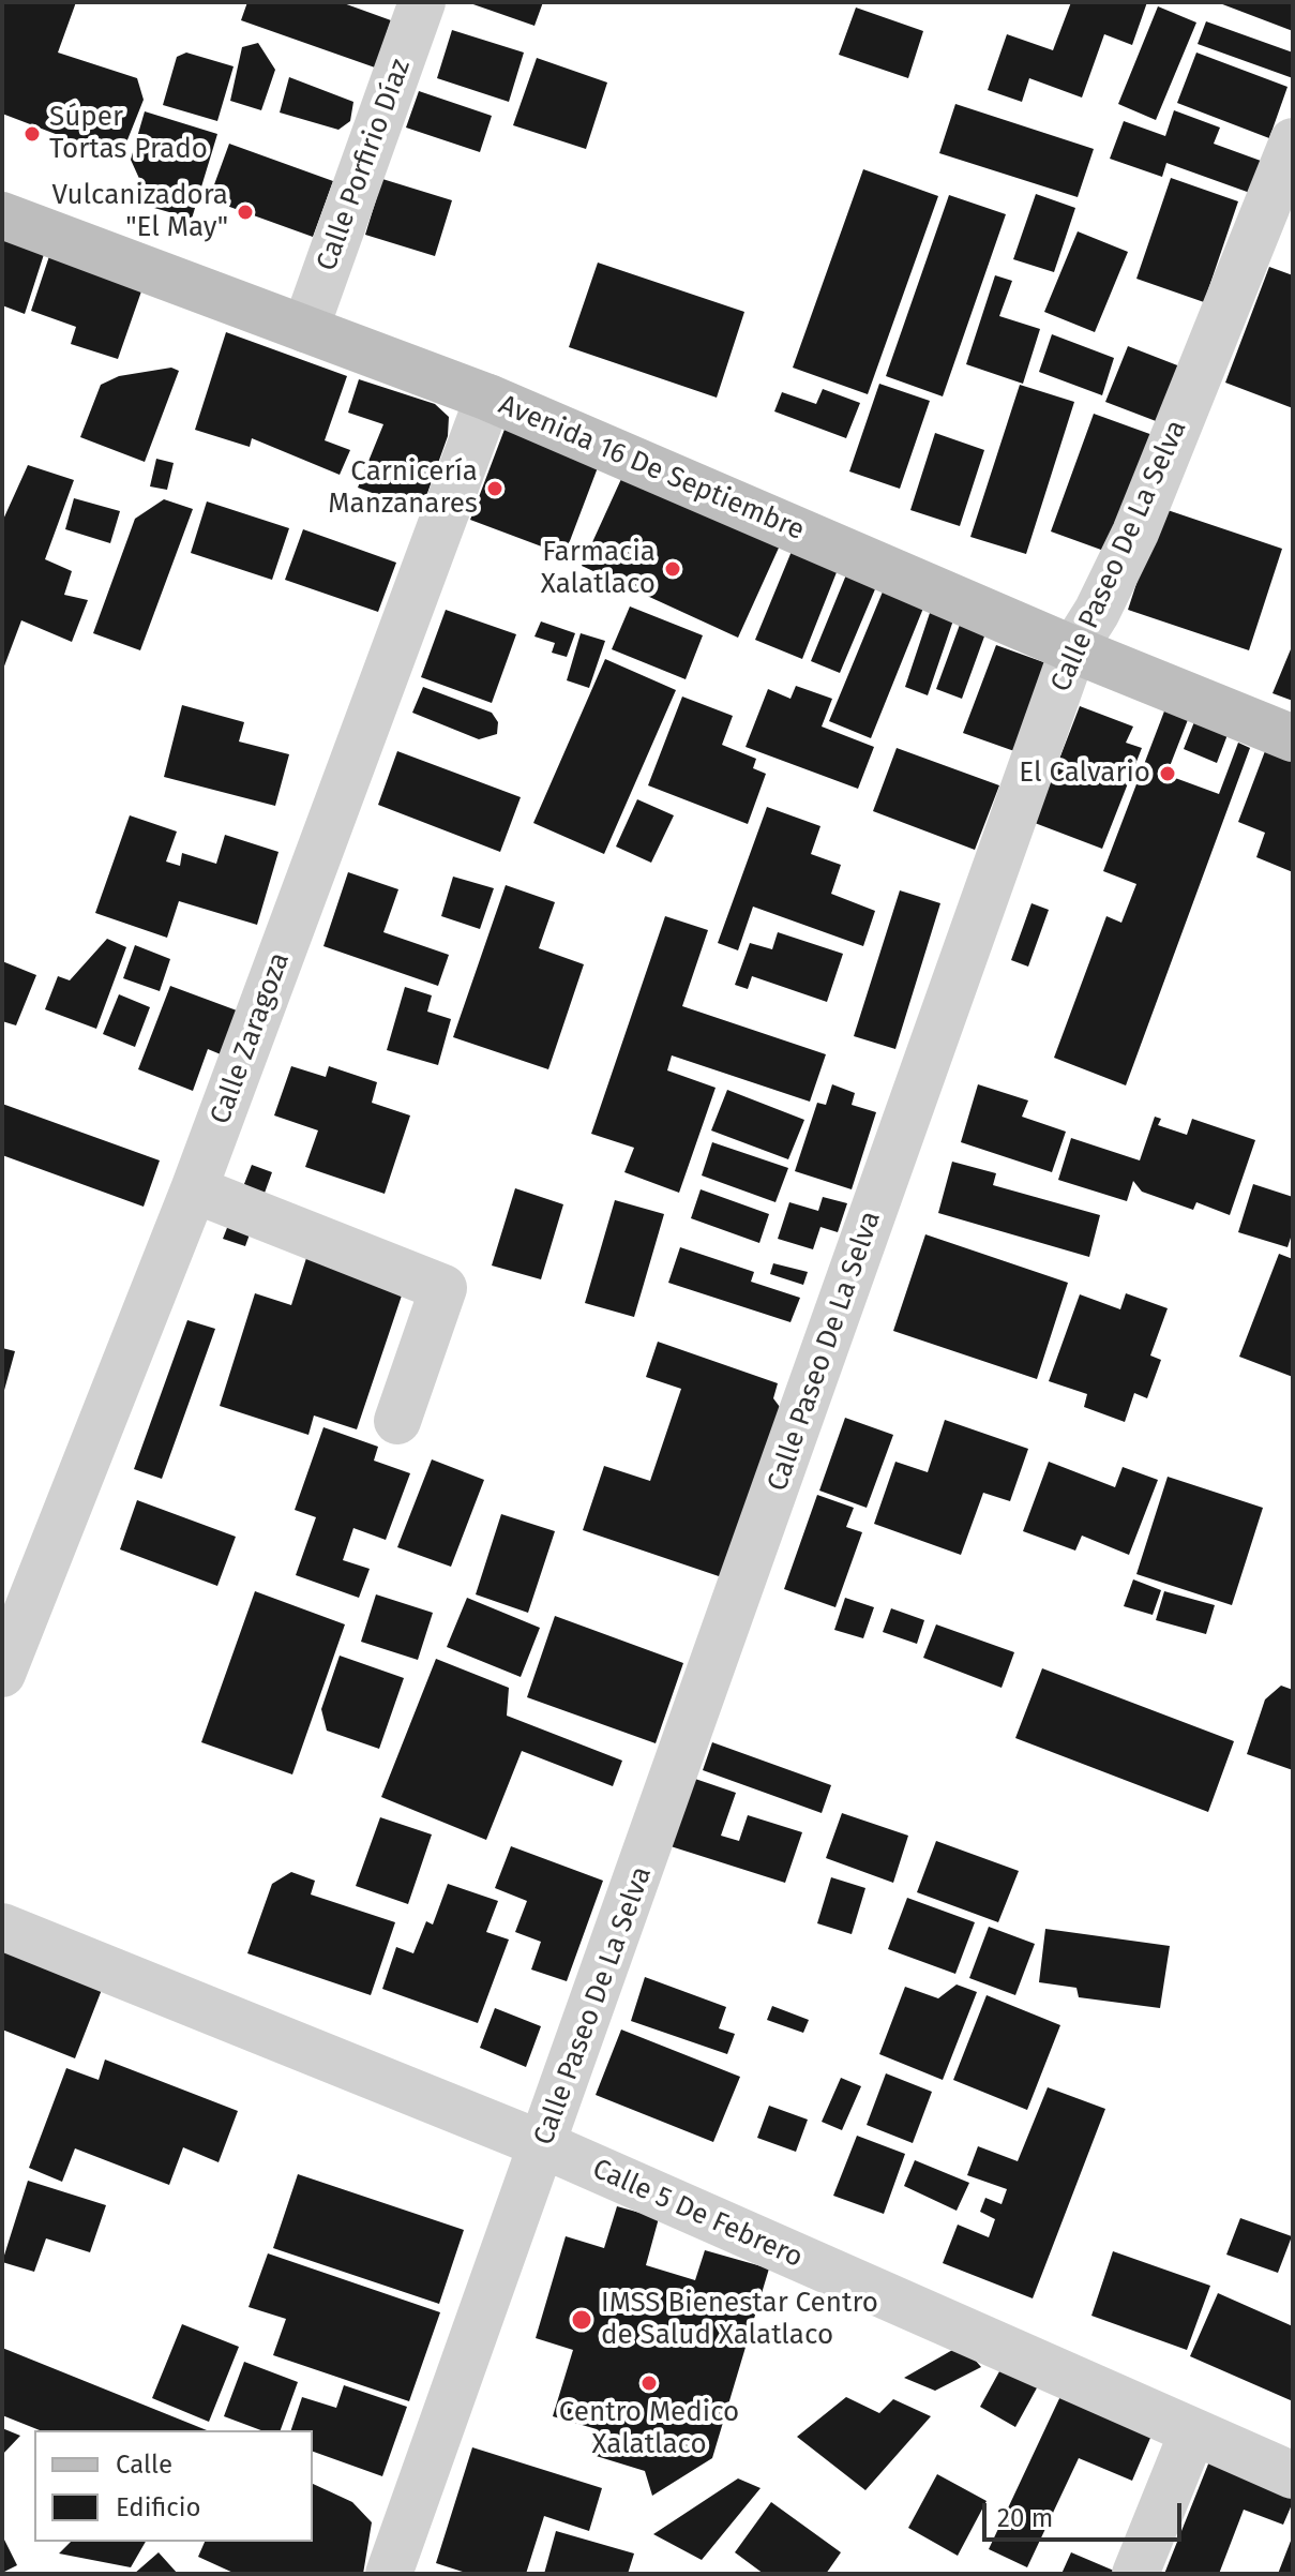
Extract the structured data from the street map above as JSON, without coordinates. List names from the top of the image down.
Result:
{
  "streets": {
    "main road": ["Avenida 16 De Septiembre"],
    "street": [
      "Calle Porfirio Díaz",
      "Calle Paseo De La Selva",
      "Calle Zaragoza",
      "Calle 5 De Febrero"
    ]
  },
  "crossings": [
    ["Calle Porfirio Díaz", "Avenida 16 De Septiembre"],
    ["Avenida 16 De Septiembre", "Calle Paseo De La Selva"],
    ["Avenida 16 De Septiembre", "Calle Zaragoza"],
    ["Calle Paseo De La Selva", "Calle 5 De Febrero"]
  ],
  "places": [
    "Súper Tortas Prado",
    "Vulcanizadora \"El May\"",
    "Carnicería Manzanares",
    "Farmacia Xalatlaco",
    "El Calvario",
    "IMSS Bienestar Centro de Salud Xalatlaco",
    "Centro Medico Xalatlaco"
  ],
  "legend": ["Calle", "Edificio"],
  "scale_bar": "20 m"
}
